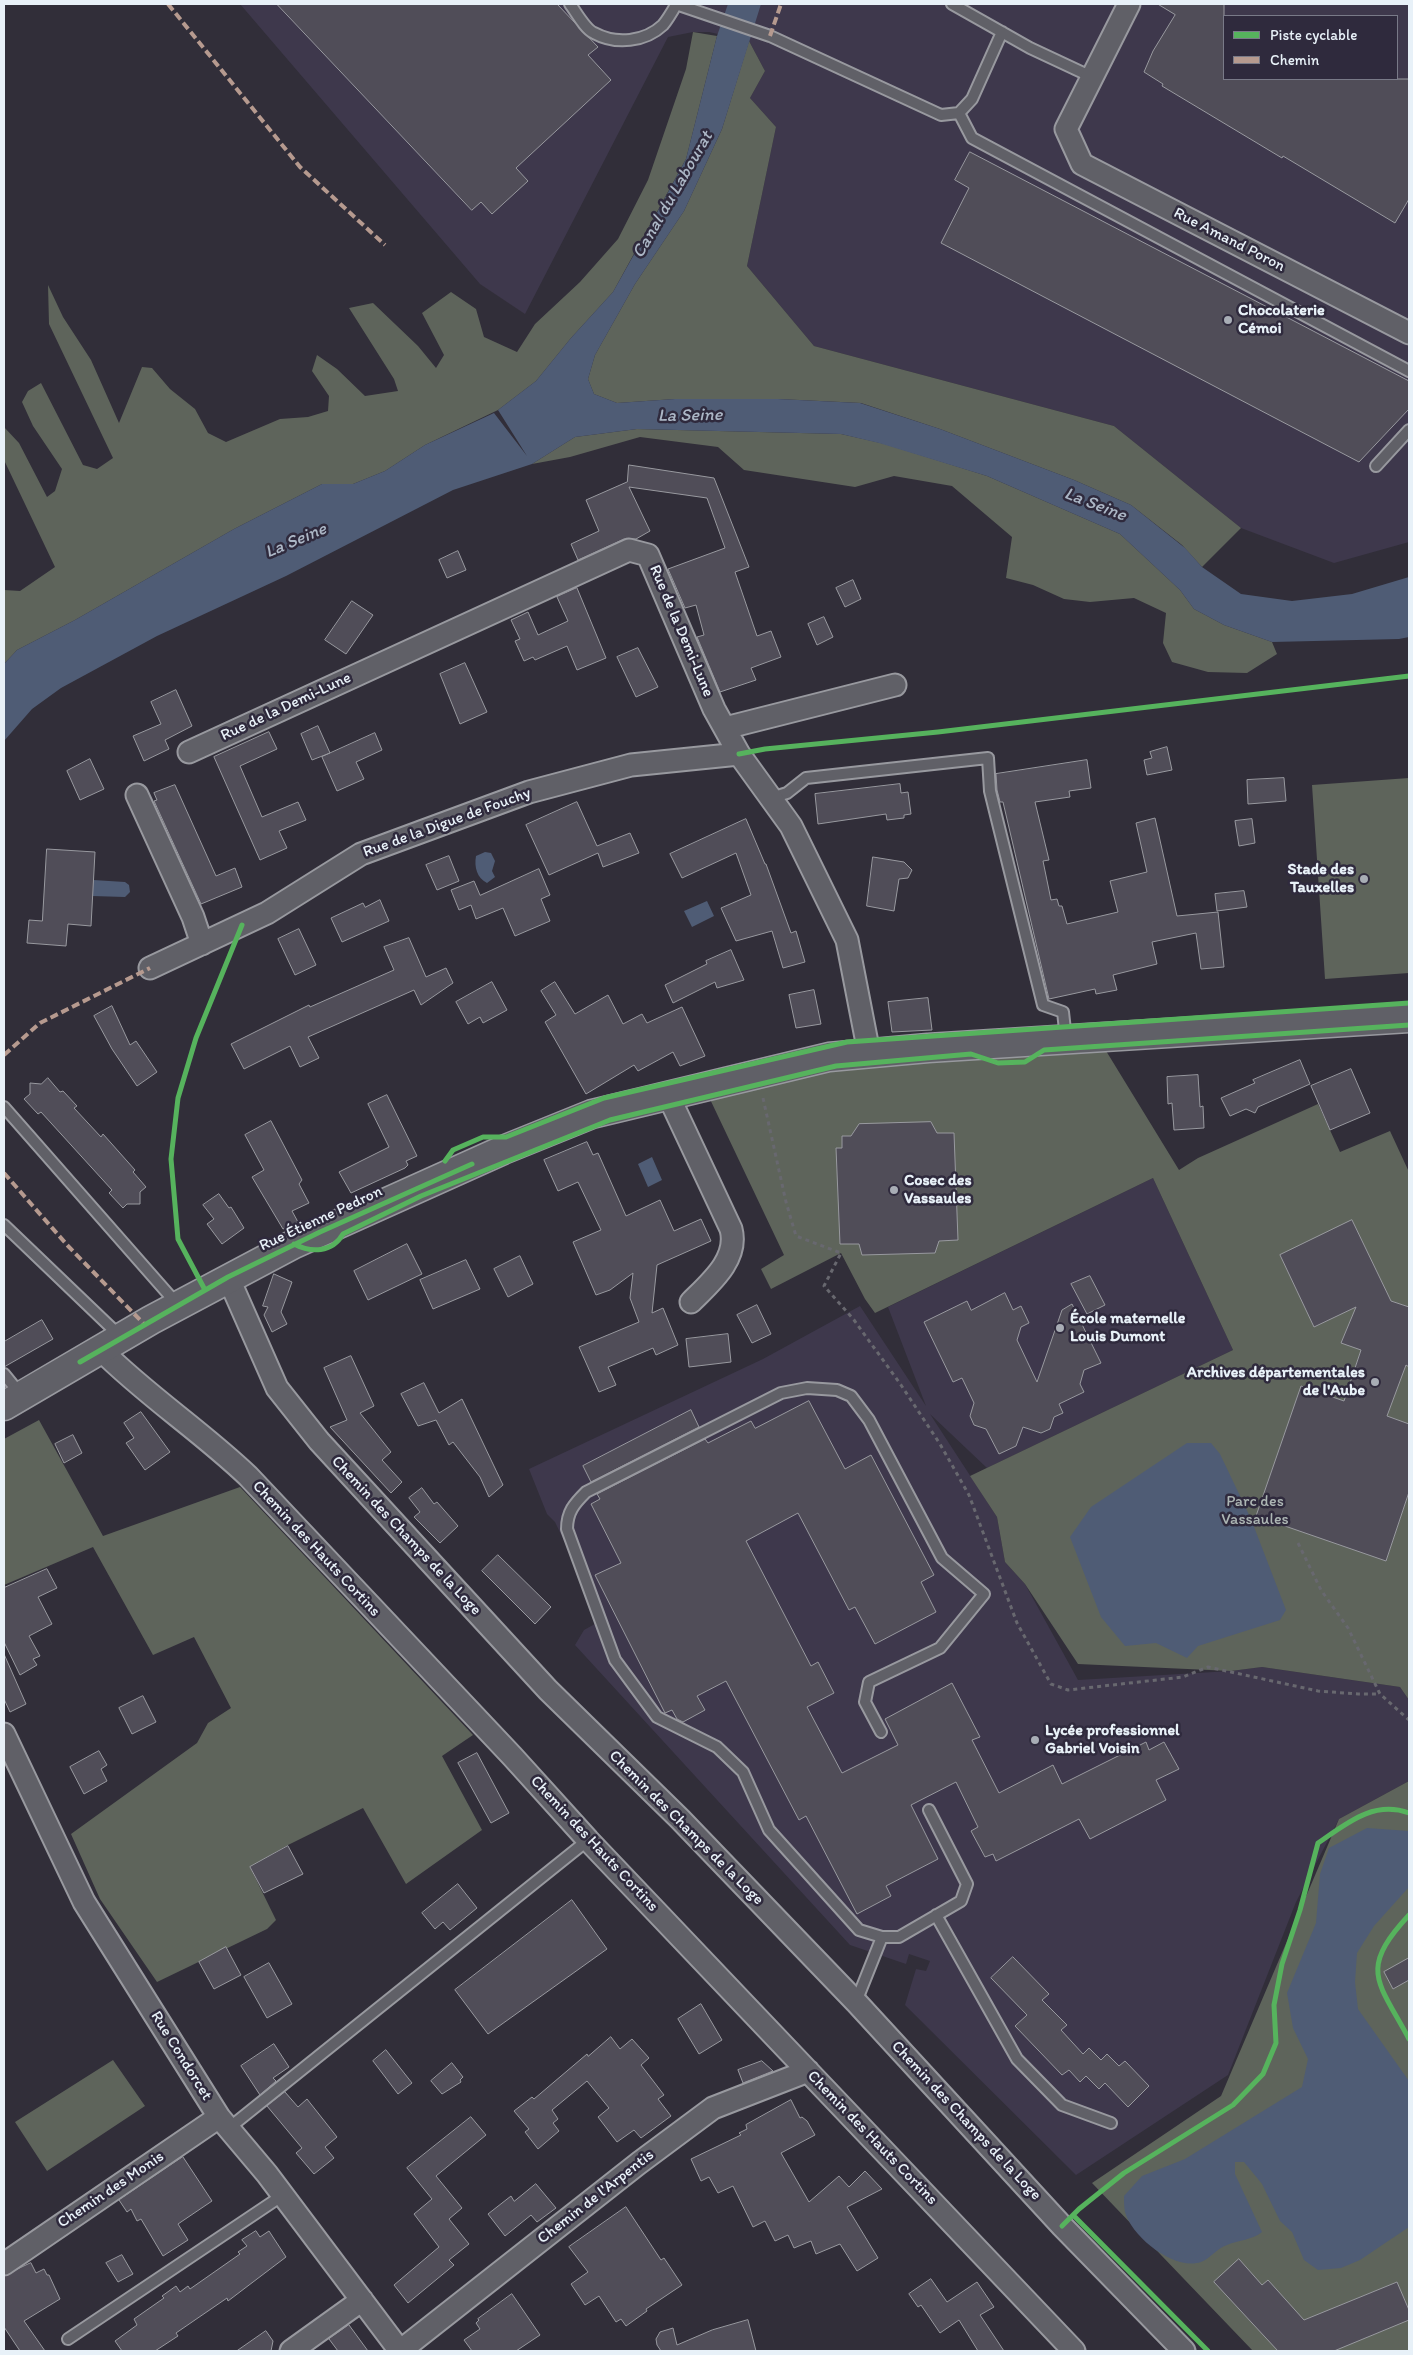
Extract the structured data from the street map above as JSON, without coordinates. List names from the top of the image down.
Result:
{
  "streets": {
    "street": [
      "Rue Amand Poron",
      "Rue de la Demi-Lune",
      "Rue de la Digue de Fouchy",
      "Rue Étienne Pedron",
      "Chemin des Champs de la Loge",
      "Chemin des Hauts Cortins",
      "Rue Condorcet",
      "Chemin des Monis",
      "Chemin de l'Arpentis"
    ]
  },
  "crossings": [
    ["Rue de la Demi-Lune", "Rue de la Digue de Fouchy"],
    ["Rue de la Demi-Lune", "Rue Étienne Pedron"],
    ["Rue Étienne Pedron", "Chemin des Champs de la Loge"],
    ["Rue Étienne Pedron", "Chemin des Hauts Cortins"],
    ["Chemin des Hauts Cortins", "Chemin de l'Arpentis"],
    ["Rue Condorcet", "Chemin des Monis"],
    ["Rue Condorcet", "Chemin de l'Arpentis"]
  ],
  "water": ["Canal du Labourat", "La Seine"],
  "parks": ["Parc des Vassaules"],
  "places": [
    "Chocolaterie Cémoi",
    "Stade des Tauxelles",
    "Cosec des Vassaules",
    "École maternelle Louis Dumont",
    "Archives départementales de l'Aube",
    "Lycée professionnel Gabriel Voisin"
  ],
  "legend": ["Piste cyclable", "Chemin"]
}
